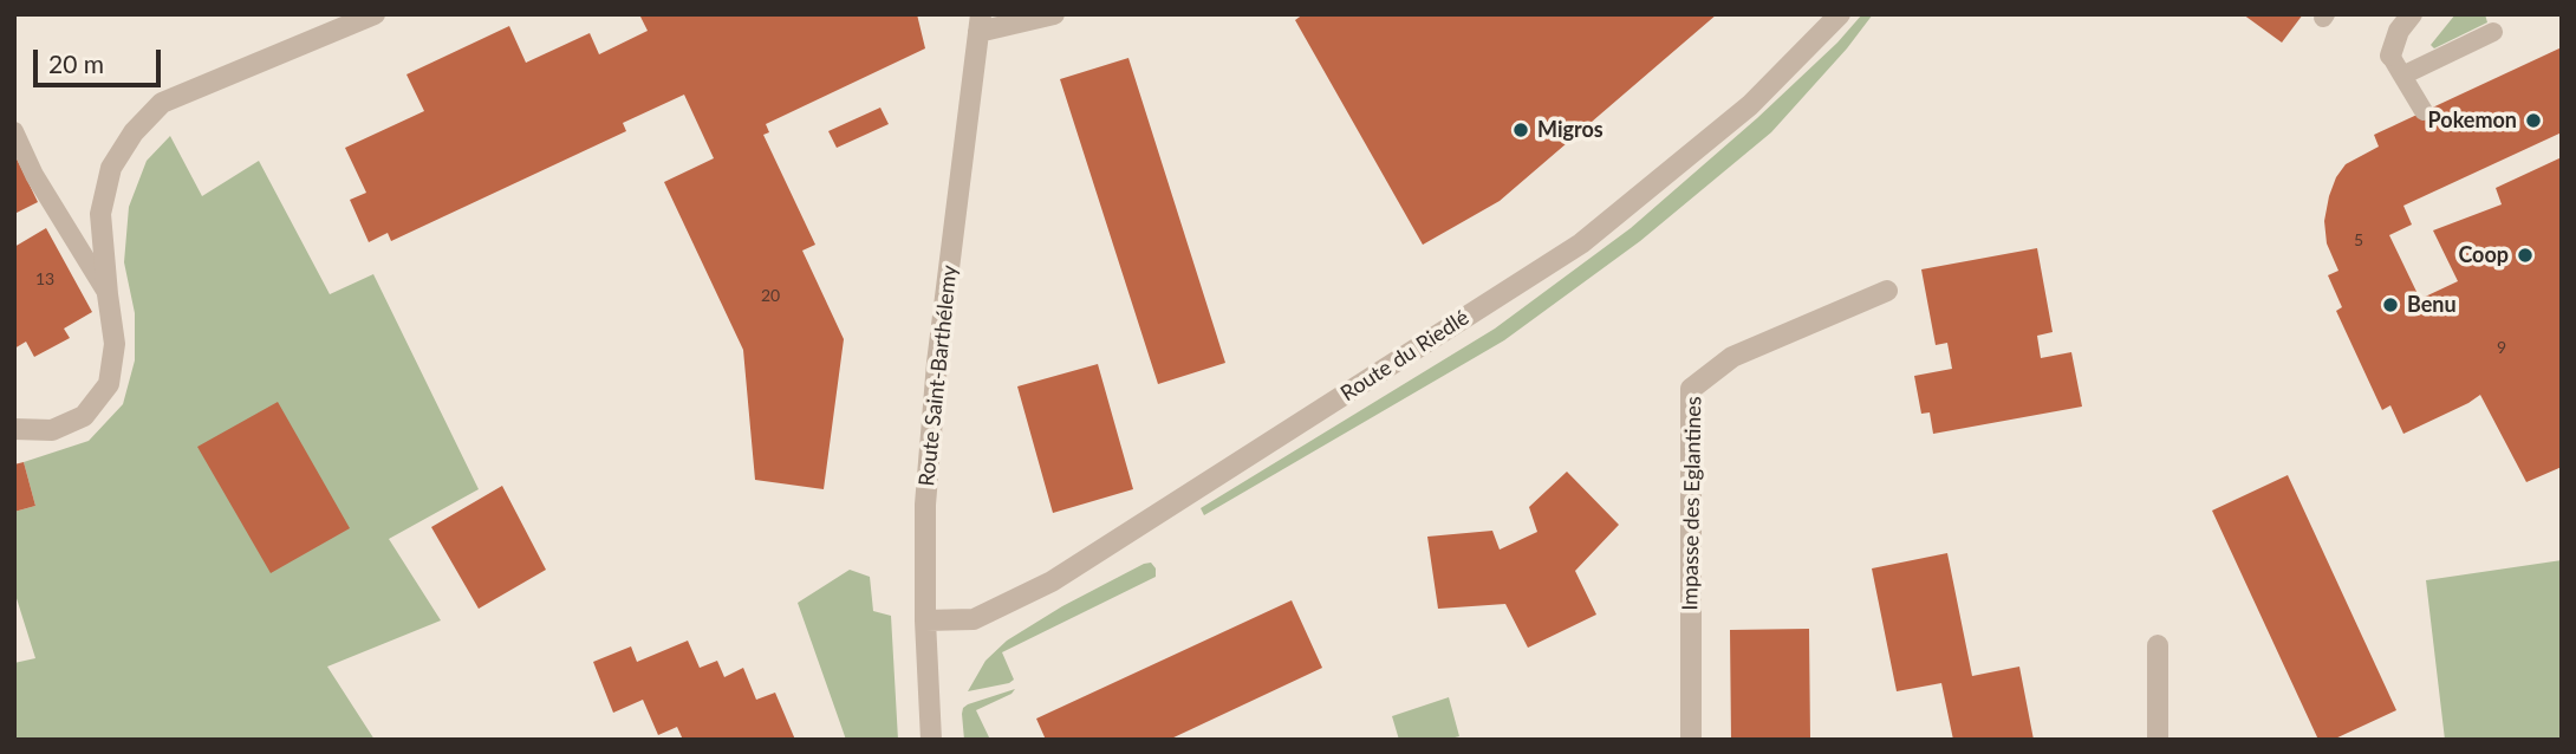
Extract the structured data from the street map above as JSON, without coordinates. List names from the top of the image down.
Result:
{
  "streets": {
    "street": ["Route du Riedlé", "Route Saint-Barthélemy", "Impasse des Eglantines"]
  },
  "crossings": [
    ["Route du Riedlé", "Route Saint-Barthélemy"]
  ],
  "places": [
    "Pokemon",
    "Migros",
    "Coop",
    "Benu"
  ],
  "house_numbers": [
    "5",
    "13",
    "20",
    "9"
  ],
  "scale_bar": "20 m"
}
